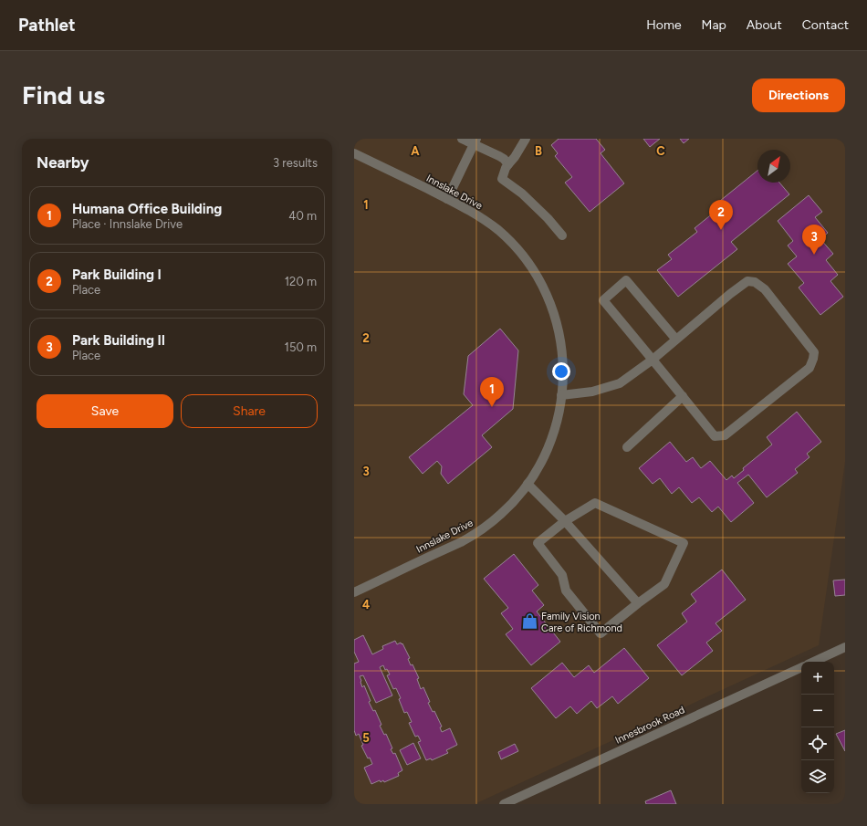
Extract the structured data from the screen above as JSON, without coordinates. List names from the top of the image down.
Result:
{
  "streets": {
    "street": ["Innslake Drive", "Innesbrook Road"]
  },
  "places": {
    "shop": ["Family Vision Care of Richmond"]
  },
  "north": "top right",
  "page": {
    "header": "Pathlet",
    "nav": [
      "Home",
      "Map",
      "About",
      "Contact"
    ],
    "buttons": [
      "Directions",
      ["Save", "Share"]
    ],
    "title": "Find us",
    "heading": ["Nearby", "3 results"],
    "list": [
      {
        "mark": "1",
        "name": "Humana Office Building",
        "note": "Place · Innslake Drive",
        "value": "40 m"
      },
      {
        "mark": "2",
        "name": "Park Building I",
        "note": "Place",
        "value": "120 m"
      },
      {
        "mark": "3",
        "name": "Park Building II",
        "note": "Place",
        "value": "150 m"
      }
    ],
    "pins": ["2", "3", "1"],
    "map_buttons": ["+", "−"]
  },
  "grid": {
    "columns": ["A", "B", "C"],
    "rows": [
      "1",
      "2",
      "3",
      "4",
      "5"
    ]
  }
}
